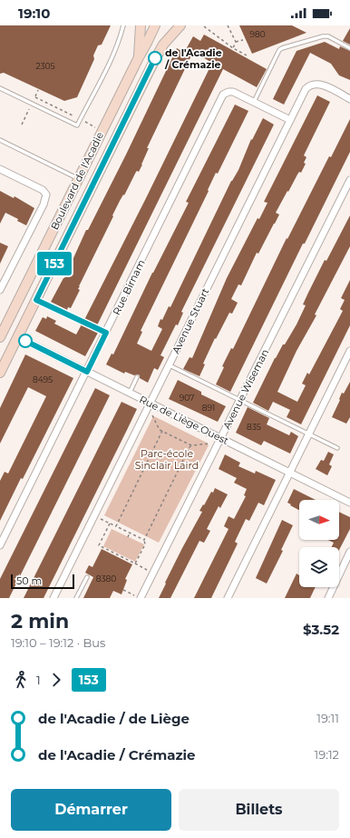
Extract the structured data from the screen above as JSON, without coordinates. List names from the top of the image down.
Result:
{
  "streets": {
    "main road": ["Boulevard de l'Acadie"],
    "street": [
      "Rue Birnam",
      "Avenue Stuart",
      "Avenue Wiseman",
      "Rue de Liège Ouest"
    ]
  },
  "crossings": [
    ["Boulevard de l'Acadie", "Rue de Liège Ouest"],
    ["Rue Birnam", "Avenue Stuart"],
    ["Rue Birnam", "Rue de Liège Ouest"],
    ["Avenue Stuart", "Rue de Liège Ouest"],
    ["Avenue Wiseman", "Rue de Liège Ouest"]
  ],
  "parks": ["Parc-école Sinclair Laird"],
  "places": ["de l'Acadie / Crémazie"],
  "lines": ["bus line 153"],
  "house_numbers": [
    "980",
    "2305",
    "8495",
    "907",
    "891",
    "835",
    "8380"
  ],
  "scale_bar": "50 m",
  "north": "right",
  "page": {
    "status": "19:10",
    "on_map": "153",
    "scale": "50 m",
    "heading": ["2 min", "19:10 – 19:12 · Bus", "$3.52"],
    "legs": ["1", "153"],
    "list": [
      {
        "name": "de l'Acadie / de Liège",
        "value": "19:11"
      },
      {
        "name": "de l'Acadie / Crémazie",
        "value": "19:12"
      }
    ],
    "buttons": ["Démarrer", "Billets"]
  }
}
